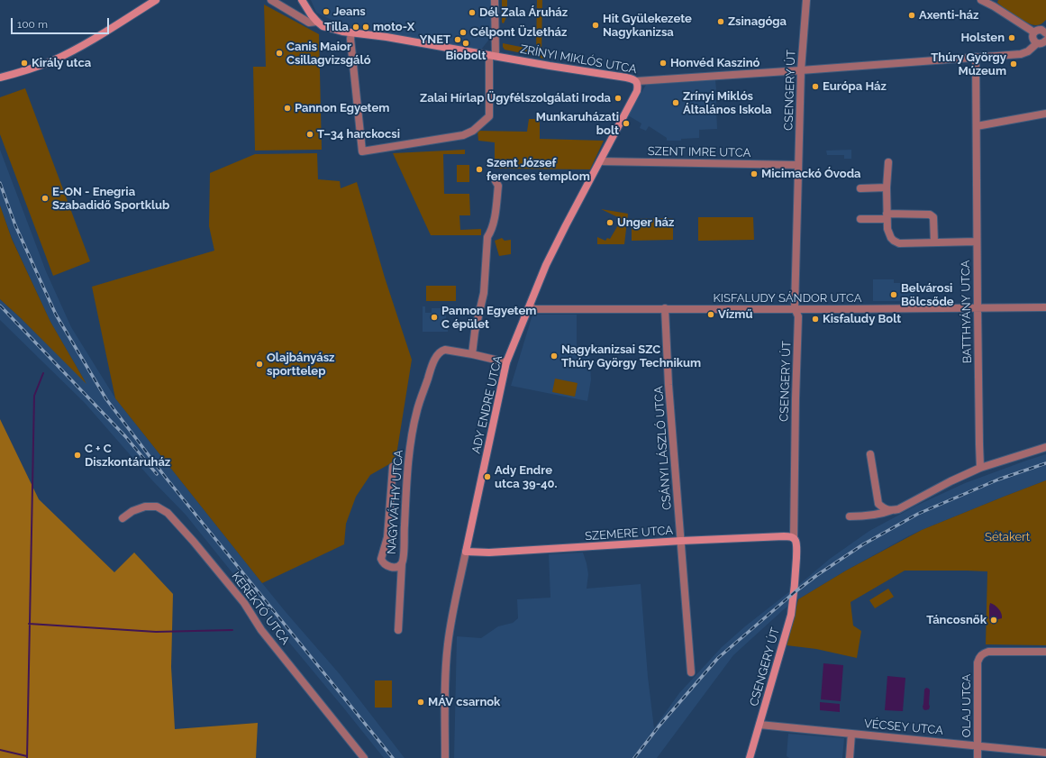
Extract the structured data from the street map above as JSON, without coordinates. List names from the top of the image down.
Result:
{
  "streets": {
    "main road": [
      "ZRÍNYI MIKLÓS UTCA",
      "CSENGERY ÚT",
      "ADY ENDRE UTCA",
      "SZEMERE UTCA"
    ],
    "street": [
      "SZENT IMRE UTCA",
      "KISFALUDY SÁNDOR UTCA",
      "BATTHYÁNY UTCA",
      "CSÁNYI LÁSZLÓ UTCA",
      "NAGYVÁTHY UTCA",
      "KEREKTÓ UTCA",
      "OLAJ UTCA",
      "VÉCSEY UTCA"
    ]
  },
  "crossings": [
    ["ZRÍNYI MIKLÓS UTCA", "CSENGERY ÚT"],
    ["ZRÍNYI MIKLÓS UTCA", "BATTHYÁNY UTCA"],
    ["ZRÍNYI MIKLÓS UTCA", "ADY ENDRE UTCA"],
    ["CSENGERY ÚT", "SZENT IMRE UTCA"],
    ["CSENGERY ÚT", "KISFALUDY SÁNDOR UTCA"],
    ["CSENGERY ÚT", "SZEMERE UTCA"],
    ["CSENGERY ÚT", "VÉCSEY UTCA"],
    ["SZENT IMRE UTCA", "ADY ENDRE UTCA"],
    ["KISFALUDY SÁNDOR UTCA", "BATTHYÁNY UTCA"],
    ["KISFALUDY SÁNDOR UTCA", "ADY ENDRE UTCA"],
    ["KISFALUDY SÁNDOR UTCA", "CSÁNYI LÁSZLÓ UTCA"],
    ["ADY ENDRE UTCA", "SZEMERE UTCA"],
    ["CSÁNYI LÁSZLÓ UTCA", "SZEMERE UTCA"],
    ["OLAJ UTCA", "VÉCSEY UTCA"]
  ],
  "parks": ["Sétakert"],
  "places": [
    "Jeans",
    "Dél Zala Áruház",
    "Axenti-ház",
    "Zsinagóga",
    "Hit Gyülekezete Nagykanizsa",
    "Tilla",
    "moto-X",
    "Célpont Üzletház",
    "Holsten",
    "YNET",
    "Biobolt",
    "Canis Maior Csillagvizsgáló",
    "Király utca",
    "Honvéd Kaszinó",
    "Thúry György Múzeum",
    "Európa Ház",
    "Zalai Hírlap Ügyfélszolgálati Iroda",
    "Zrínyi Miklós Általános Iskola",
    "Pannon Egyetem",
    "Munkaruházati bolt",
    "T–34 harckocsi",
    "Szent József ferences templom",
    "Micimackó Óvoda",
    "E-ON - Enegria Szabadidő Sportklub",
    "Unger ház",
    "Belvárosi Bölcsőde",
    "Vízmű",
    "Pannon Egyetem C épület",
    "Kisfaludy Bolt",
    "Nagykanizsai SZC Thúry György Technikum",
    "Olajbányász sporttelep",
    "C + C Diszkontáruház",
    "Ady Endre utca 39-40.",
    "Táncosnők",
    "MÁV csarnok"
  ],
  "scale_bar": "100 m"
}
